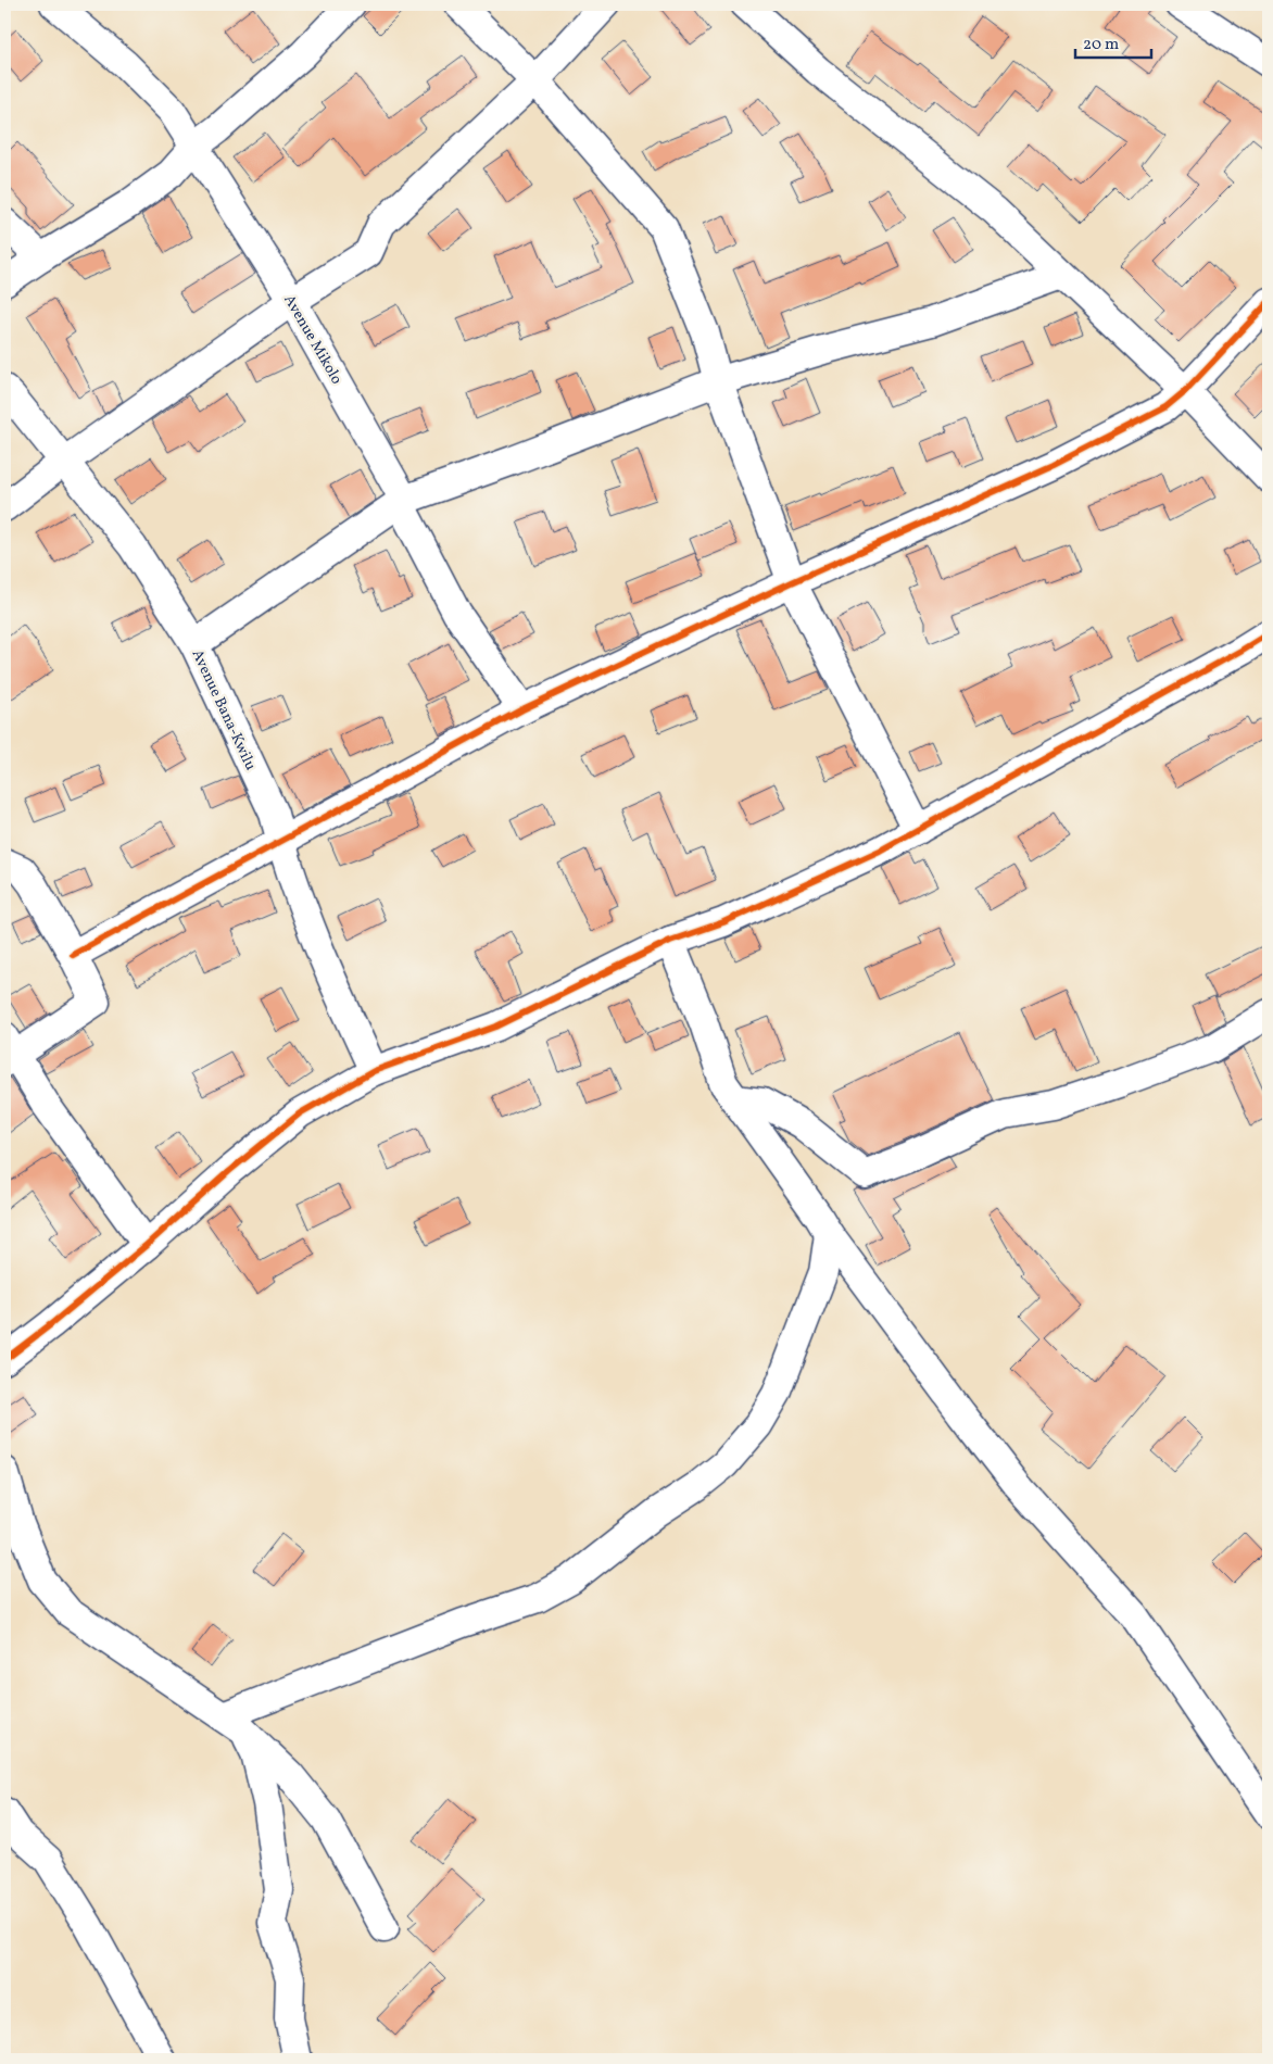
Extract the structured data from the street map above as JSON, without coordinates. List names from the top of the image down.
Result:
{
  "streets": {
    "street": ["Avenue Mikolo", "Avenue Bana-Kwilu"]
  },
  "scale_bar": "20 m"
}
